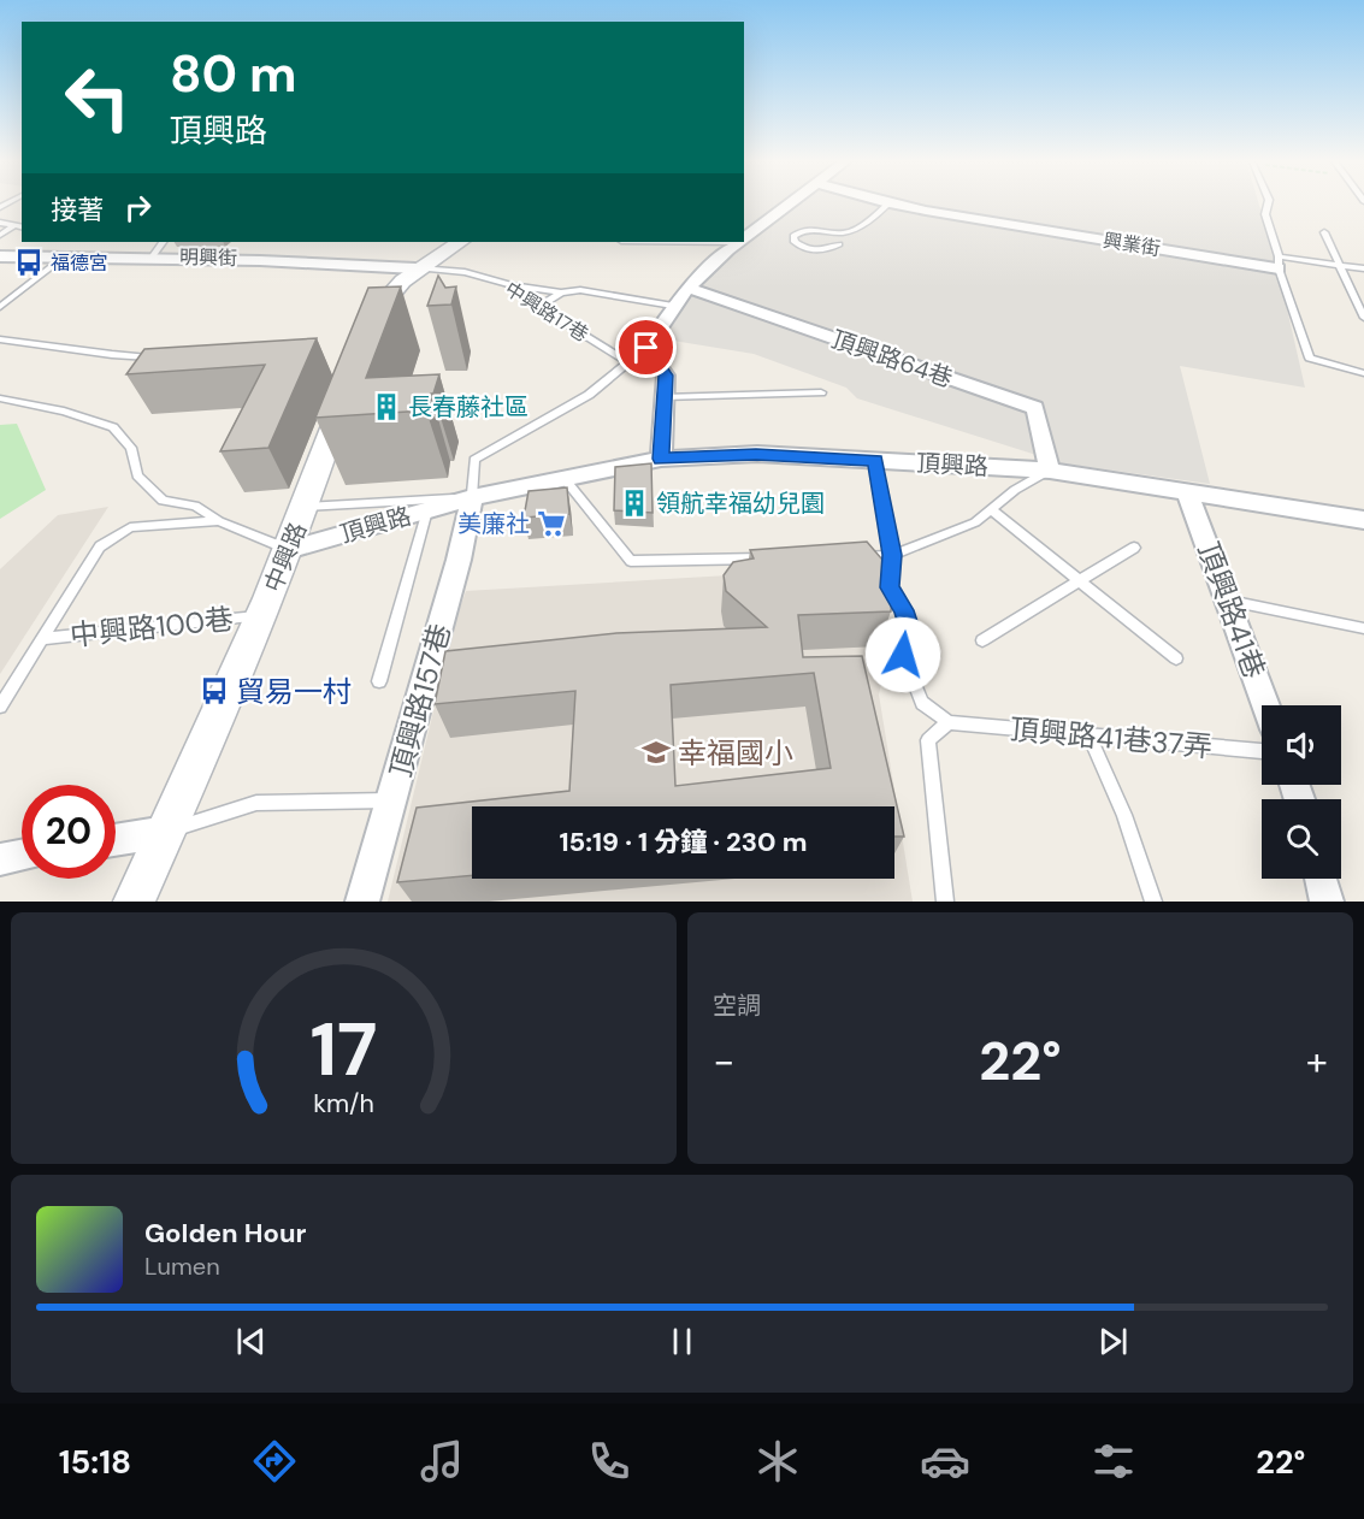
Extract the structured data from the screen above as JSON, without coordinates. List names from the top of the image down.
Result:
{
  "streets": {
    "street": [
      "興業街",
      "明興街",
      "頂興路64巷",
      "頂興路",
      "中興路",
      "頂興路41巷",
      "頂興路157巷"
    ],
    "lane": ["中興路17巷", "中興路100巷", "頂興路41巷37弄"]
  },
  "crossings": [
    ["明興街", "中興路17巷"],
    ["頂興路64巷", "頂興路"],
    ["頂興路", "中興路"],
    ["頂興路", "頂興路41巷"],
    ["頂興路", "頂興路157巷"],
    ["中興路", "中興路100巷"]
  ],
  "places": {
    "bus stop": ["福德宮", "貿易一村"],
    "building": ["長春藤社區", "領航幸福幼兒園"],
    "supermarket": ["美廉社"],
    "school or university": ["幸福國小"]
  },
  "page": {
    "turn": ["80 m", "頂興路"],
    "then": "接著",
    "limit": "20",
    "trip": "15:19 · 1 分鐘 · 230 m",
    "tile": "空調",
    "heat": ["−", "22°", "+"],
    "song": ["Golden Hour", "Lumen"],
    "tabs": ["15:18", "22°"],
    "gauge": ["17", "km/h"]
  }
}
